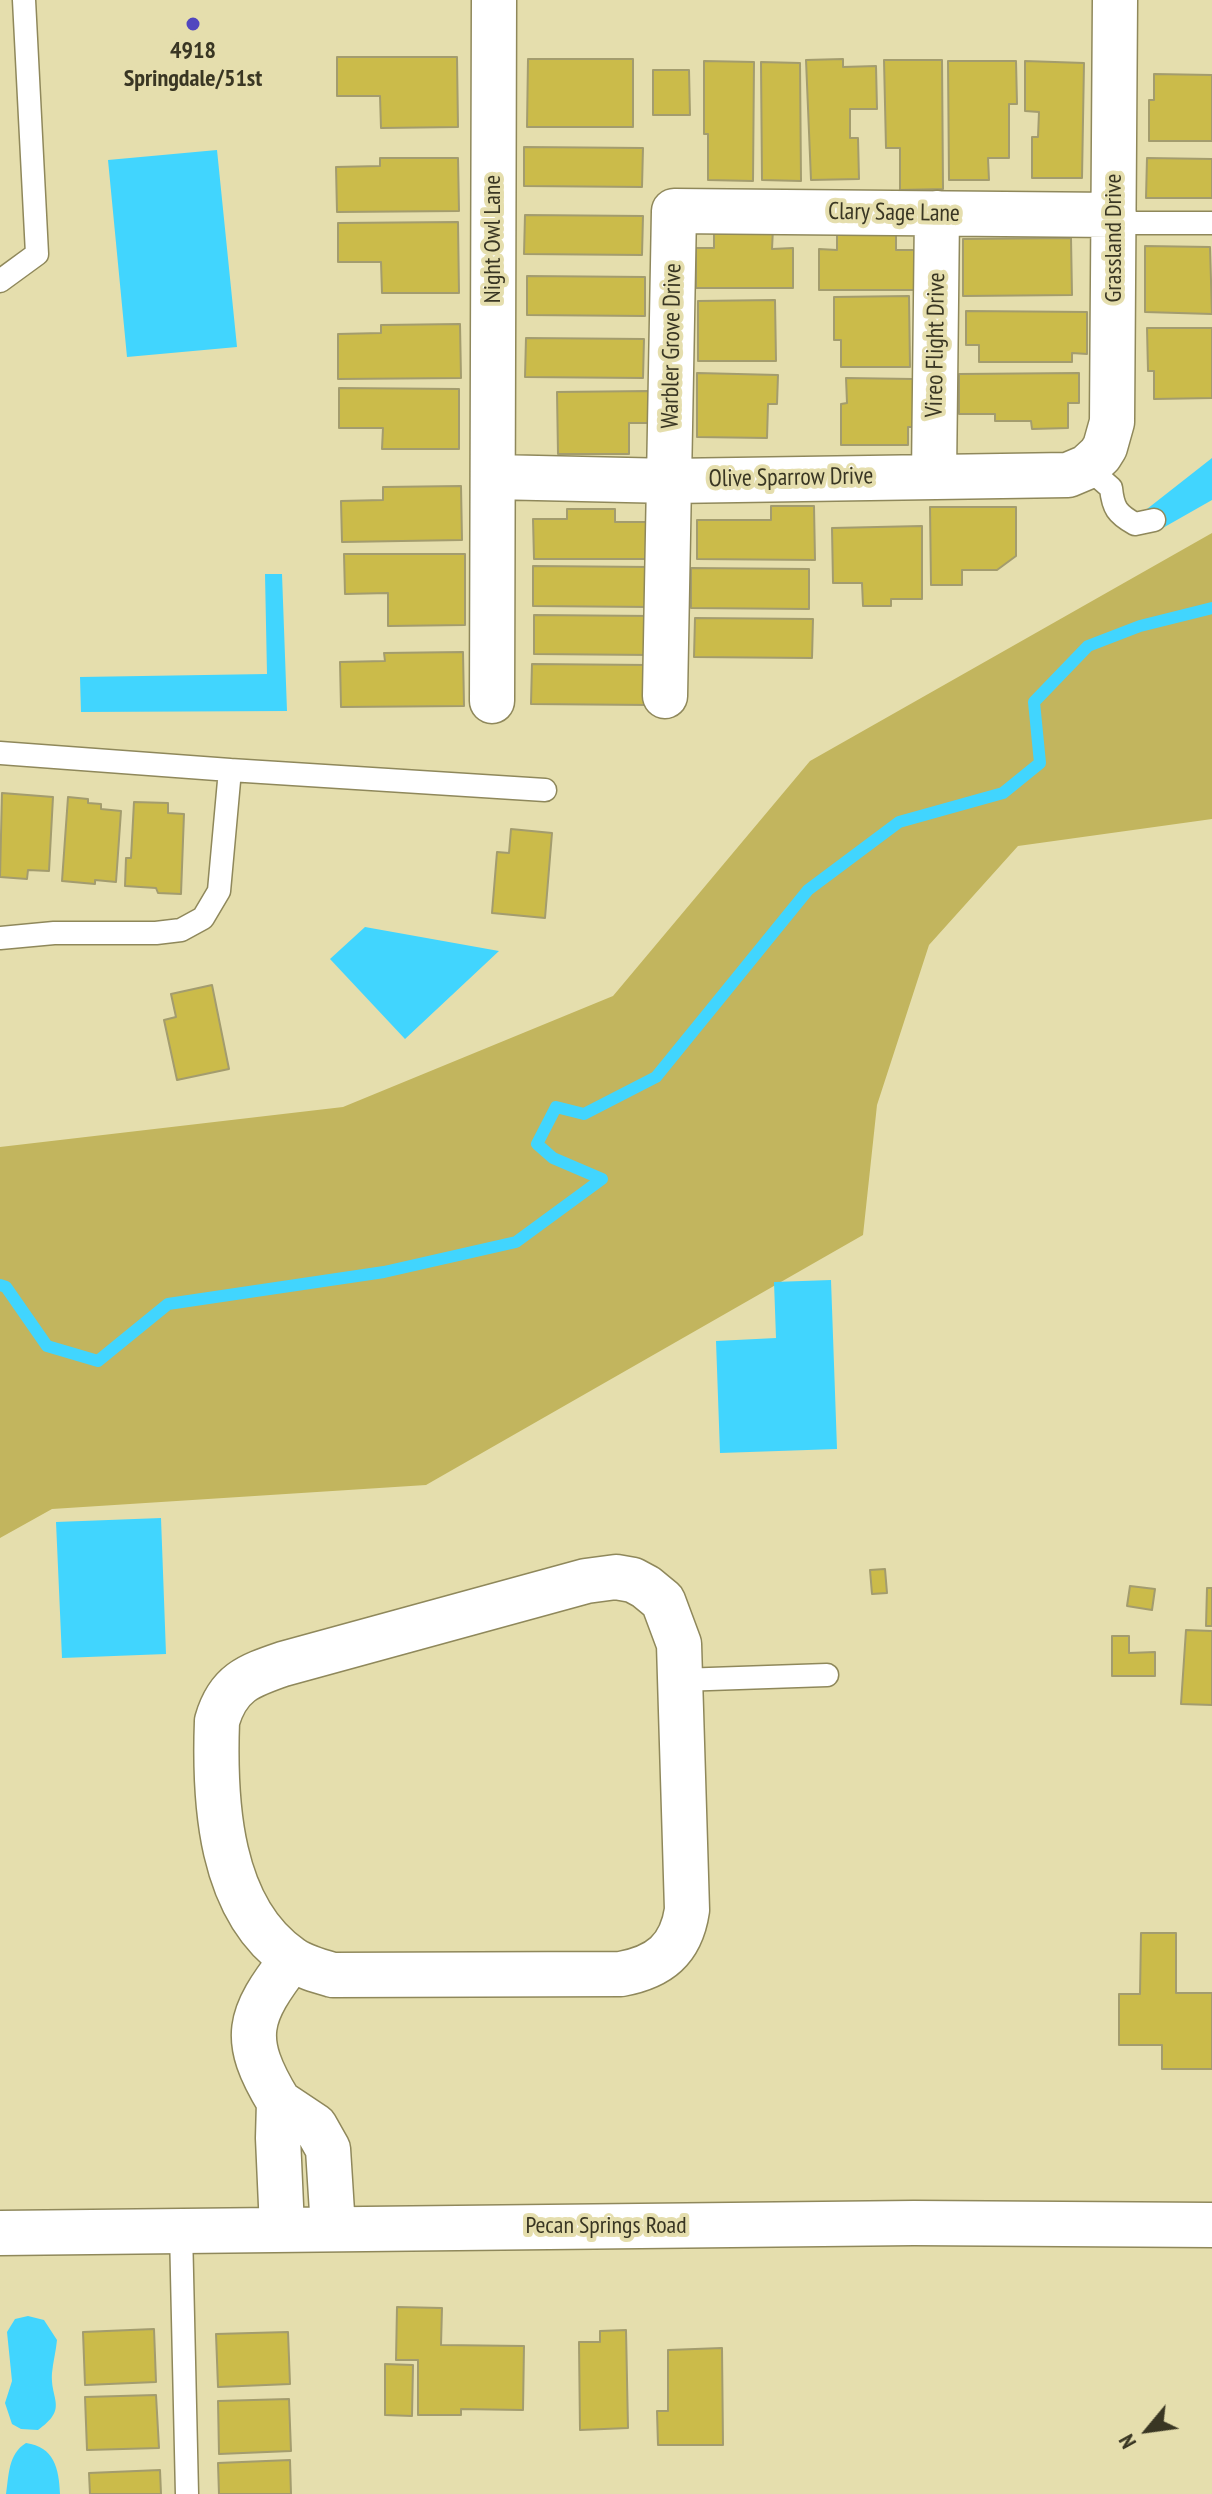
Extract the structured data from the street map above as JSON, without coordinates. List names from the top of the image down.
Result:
{
  "streets": {
    "street": [
      "Clary Sage Lane",
      "Grassland Drive",
      "Night Owl Lane",
      "Vireo Flight Drive",
      "Warbler Grove Drive",
      "Olive Sparrow Drive",
      "Pecan Springs Road"
    ]
  },
  "crossings": [
    ["Clary Sage Lane", "Grassland Drive"],
    ["Clary Sage Lane", "Vireo Flight Drive"],
    ["Clary Sage Lane", "Warbler Grove Drive"],
    ["Grassland Drive", "Olive Sparrow Drive"],
    ["Night Owl Lane", "Olive Sparrow Drive"],
    ["Vireo Flight Drive", "Olive Sparrow Drive"],
    ["Warbler Grove Drive", "Olive Sparrow Drive"]
  ],
  "places": ["4918 Springdale/51st"],
  "north": "bottom left"
}
